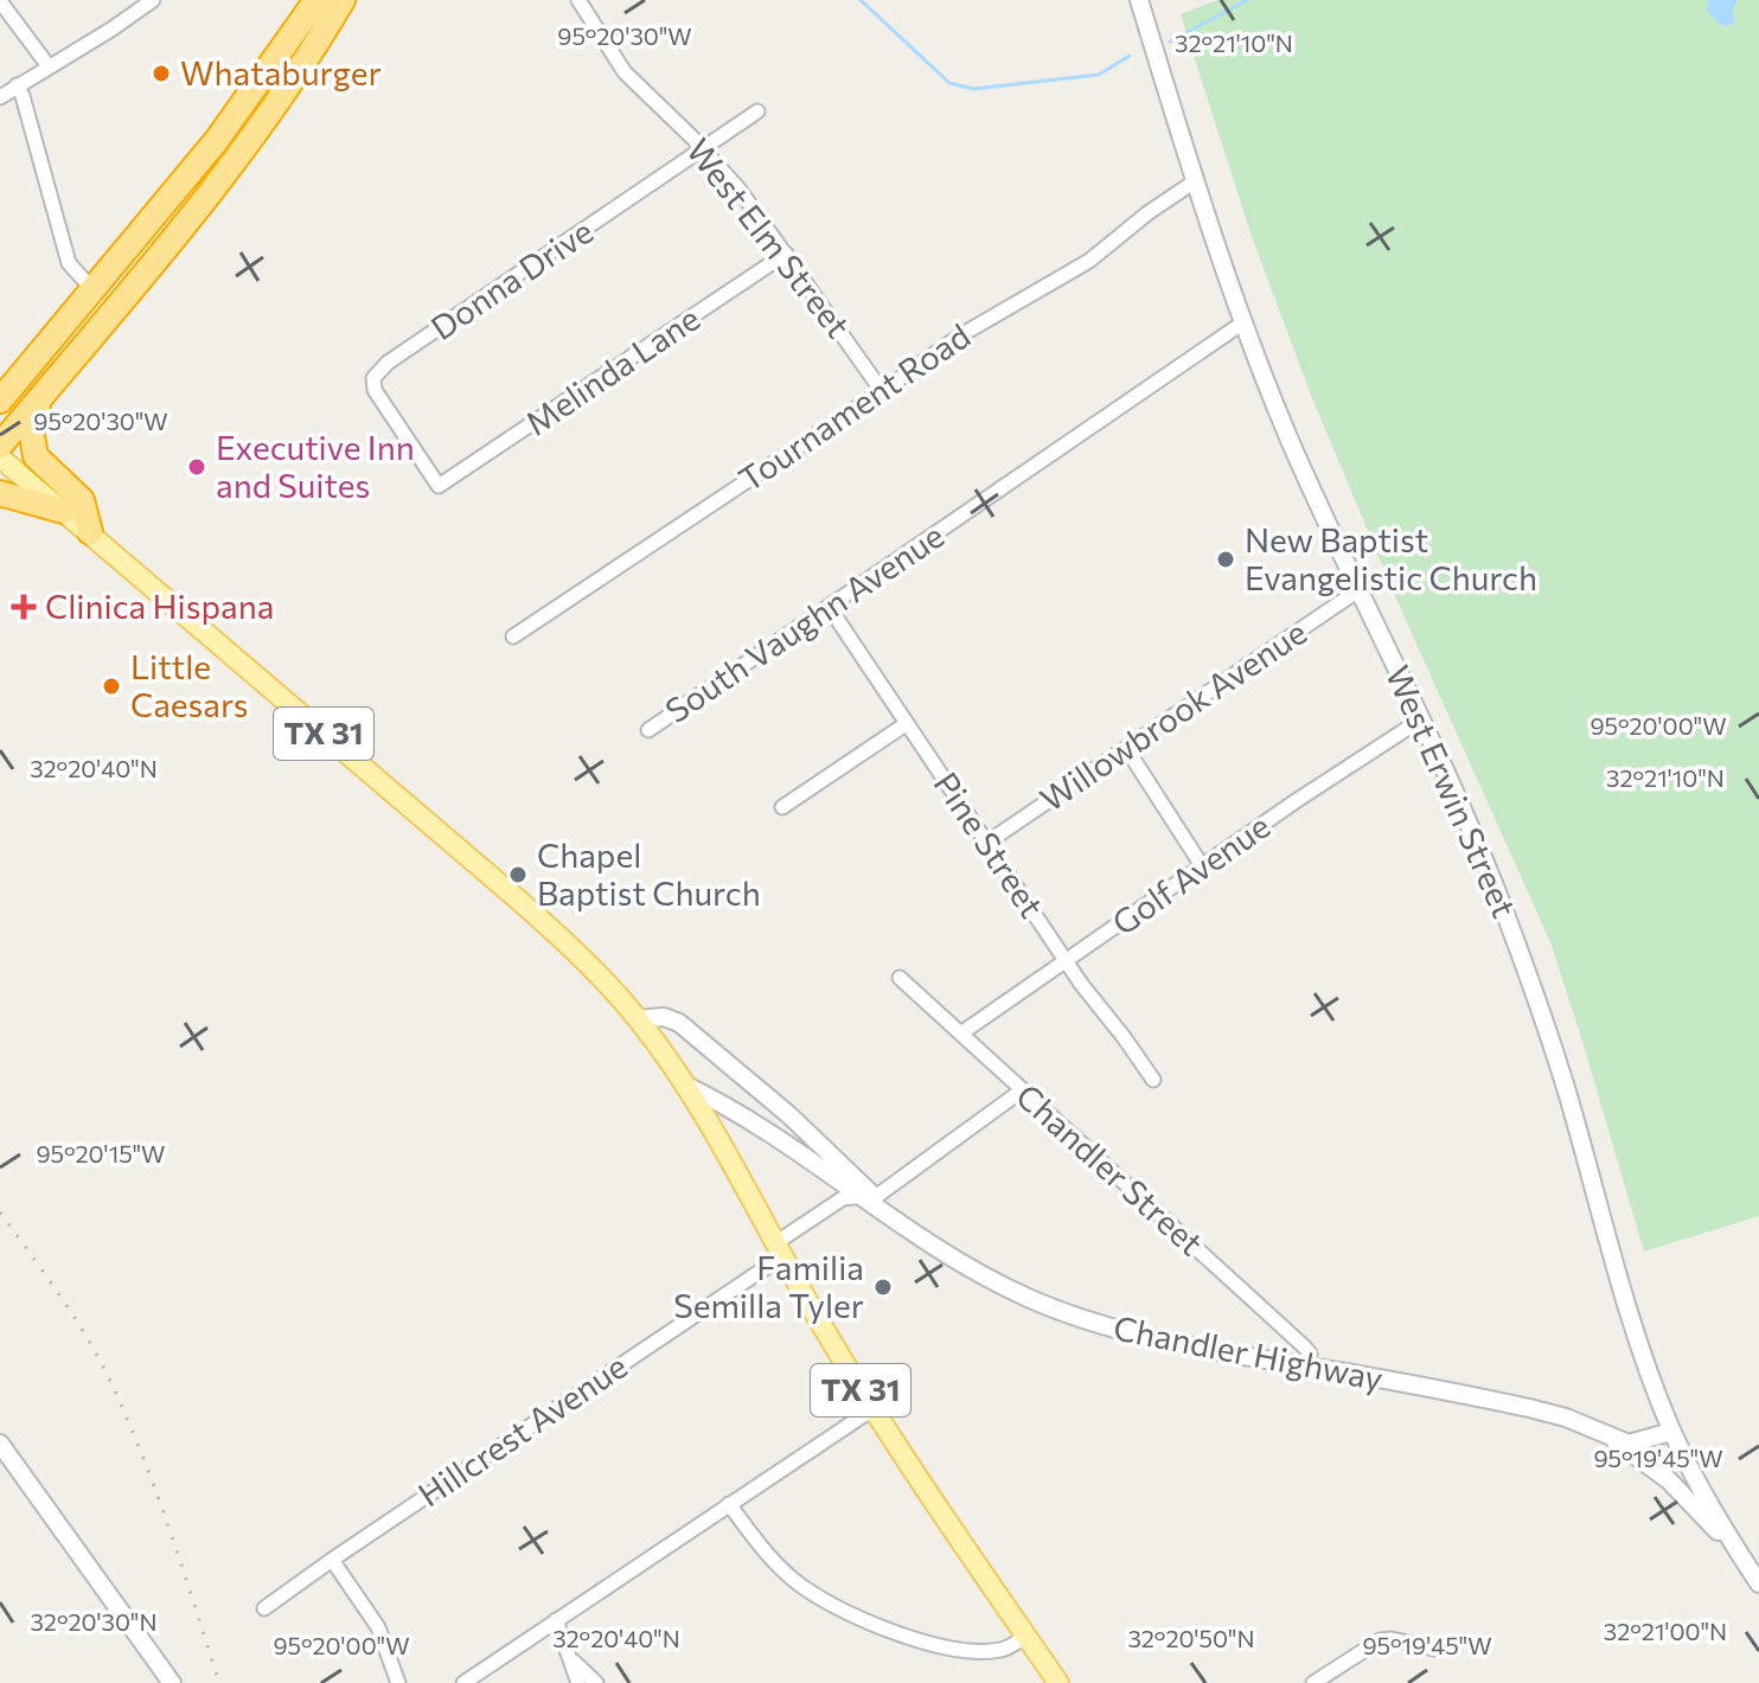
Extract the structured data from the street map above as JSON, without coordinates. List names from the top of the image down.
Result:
{
  "streets": {
    "main road": ["TX 31"],
    "street": [
      "West Elm Street",
      "Donna Drive",
      "Melinda Lane",
      "Tournament Road",
      "South Vaughn Avenue",
      "Willowbrook Avenue",
      "West Erwin Street",
      "Pine Street",
      "Golf Avenue",
      "Chandler Street",
      "Chandler Highway",
      "Hillcrest Avenue"
    ]
  },
  "crossings": [
    ["West Elm Street", "Donna Drive"],
    ["West Elm Street", "Melinda Lane"],
    ["West Elm Street", "Tournament Road"],
    ["Donna Drive", "Melinda Lane"],
    ["Tournament Road", "West Erwin Street"],
    ["South Vaughn Avenue", "West Erwin Street"],
    ["South Vaughn Avenue", "Pine Street"],
    ["Willowbrook Avenue", "West Erwin Street"],
    ["Willowbrook Avenue", "Pine Street"],
    ["TX 31", "Chandler Highway"],
    ["TX 31", "Hillcrest Avenue"],
    ["West Erwin Street", "Golf Avenue"],
    ["West Erwin Street", "Chandler Highway"],
    ["Pine Street", "Golf Avenue"],
    ["Golf Avenue", "Chandler Street"],
    ["Chandler Street", "Chandler Highway"],
    ["Chandler Street", "Hillcrest Avenue"],
    ["Chandler Highway", "Hillcrest Avenue"]
  ],
  "places": {
    "other": [
      "Whataburger",
      "Executive Inn and Suites",
      "New Baptist Evangelistic Church",
      "Little Caesars",
      "Chapel Baptist Church",
      "Familia Semilla Tyler"
    ],
    "health": ["Clinica Hispana"]
  },
  "coordinates": [
    "95°20'30\"W",
    "32°21'10\"N",
    "95°20'00\"W",
    "32°20'40\"N",
    "95°20'15\"W",
    "95°19'45\"W",
    "32°20'30\"N",
    "32°21'00\"N",
    "32°20'50\"N"
  ]
}
